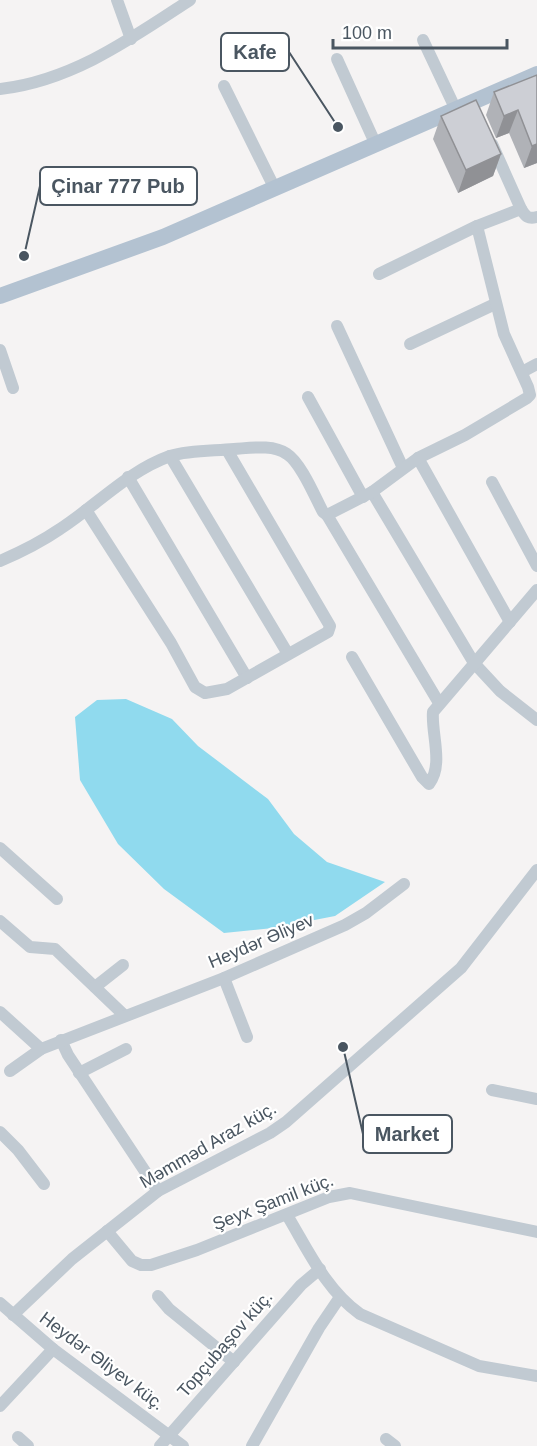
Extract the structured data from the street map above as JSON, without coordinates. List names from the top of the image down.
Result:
{
  "streets": {
    "street": [
      "Heydər Əliyev",
      "Məmməd Araz küç.",
      "Şeyx Şamil küç.",
      "Topçubaşov küç.",
      "Heydər Əliyev küç."
    ]
  },
  "crossings": [
    ["Məmməd Araz küç.", "Şeyx Şamil küç."],
    ["Məmməd Araz küç.", "Heydər Əliyev küç."],
    ["Topçubaşov küç.", "Heydər Əliyev küç."]
  ],
  "places": ["Kafe", "Çinar 777 Pub", "Market"],
  "scale_bar": "100 m"
}
